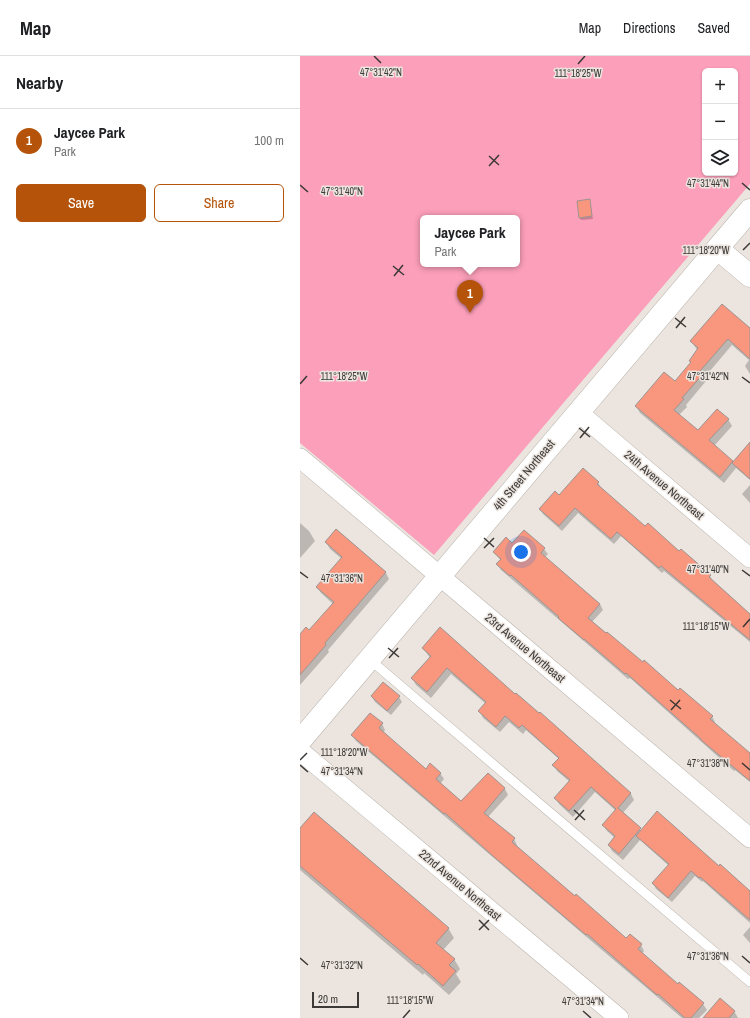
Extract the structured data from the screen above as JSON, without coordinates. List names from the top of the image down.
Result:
{
  "streets": {
    "street": [
      "4th Street Northeast",
      "24th Avenue Northeast",
      "23rd Avenue Northeast",
      "22nd Avenue Northeast"
    ]
  },
  "crossings": [
    ["4th Street Northeast", "24th Avenue Northeast"],
    ["4th Street Northeast", "23rd Avenue Northeast"]
  ],
  "scale_bar": "20 m",
  "page": {
    "header": "Map",
    "nav": ["Map", "Directions", "Saved"],
    "heading": "Nearby",
    "map_buttons": ["+", "−"],
    "list": [
      {
        "mark": "1",
        "name": "Jaycee Park",
        "note": "Park",
        "value": "100 m"
      }
    ],
    "buttons": ["Save", "Share"],
    "popup": ["Jaycee Park", "Park"],
    "pins": "1",
    "scale": "20 m"
  },
  "coordinates": [
    "47°31'42\"N",
    "111°18'25\"W",
    "47°31'44\"N",
    "47°31'40\"N",
    "111°18'20\"W",
    "47°31'36\"N",
    "111°18'15\"W",
    "47°31'38\"N",
    "47°31'34\"N",
    "47°31'32\"N"
  ]
}
